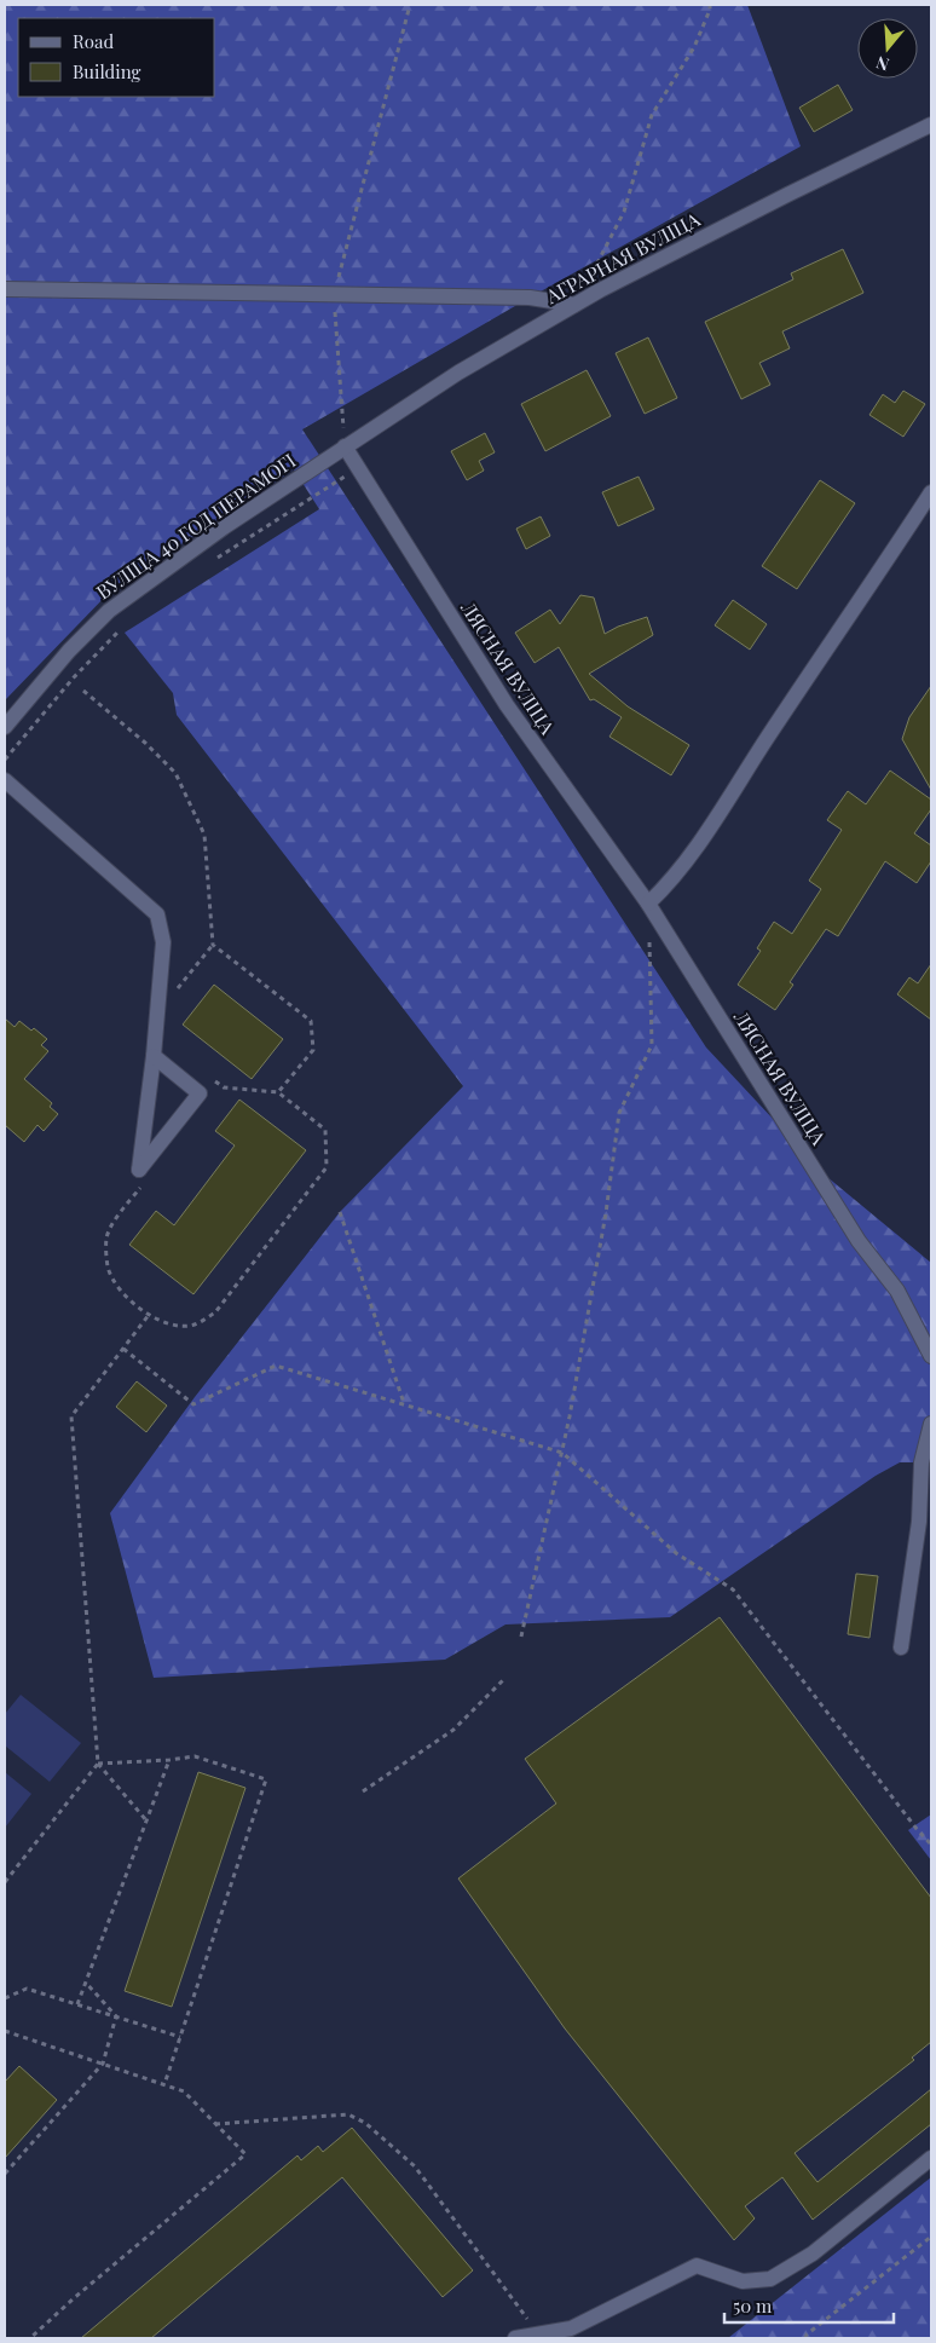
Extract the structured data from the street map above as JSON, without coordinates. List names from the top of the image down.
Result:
{
  "streets": {
    "street": ["АГРАРНАЯ ВУЛІЦА", "ВУЛІЦА 40 ГОД ПЕРАМОГІ", "ЛЯСНАЯ ВУЛІЦА"]
  },
  "crossings": [
    ["АГРАРНАЯ ВУЛІЦА", "ВУЛІЦА 40 ГОД ПЕРАМОГІ"],
    ["АГРАРНАЯ ВУЛІЦА", "ЛЯСНАЯ ВУЛІЦА"],
    ["ВУЛІЦА 40 ГОД ПЕРАМОГІ", "ЛЯСНАЯ ВУЛІЦА"]
  ],
  "legend": ["Road", "Building"],
  "scale_bar": "50 m",
  "north": "bottom"
}
